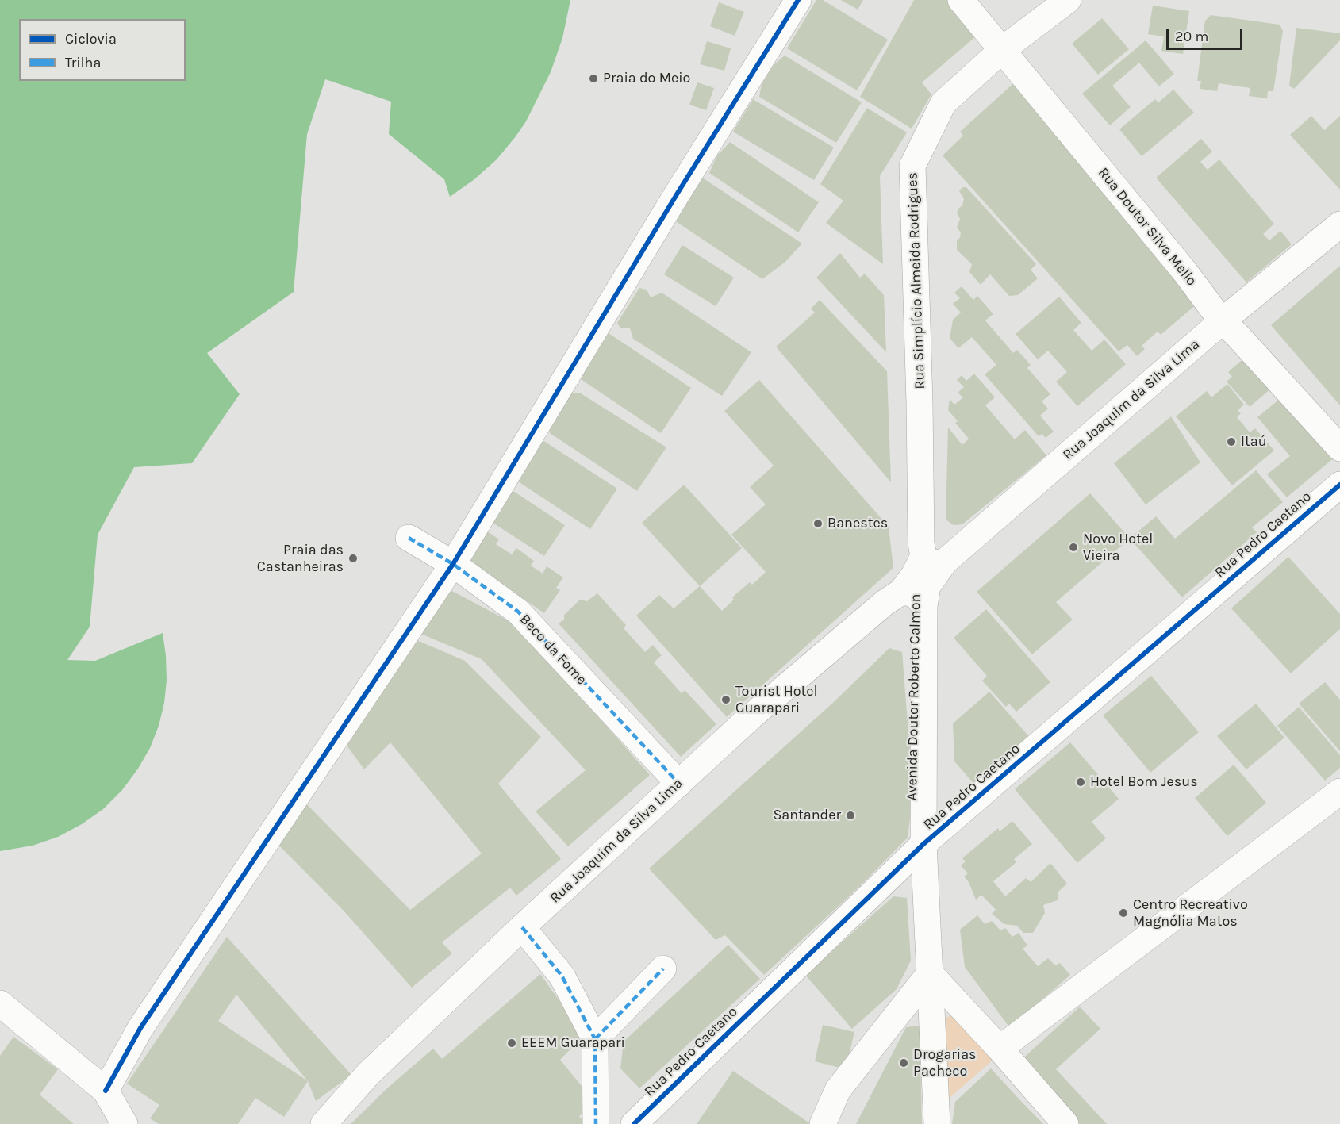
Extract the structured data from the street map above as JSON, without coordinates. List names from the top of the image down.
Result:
{
  "streets": {
    "street": [
      "Rua Doutor Silva Mello",
      "Rua Simplício Almeida Rodrigues",
      "Rua Joaquim da Silva Lima",
      "Rua Pedro Caetano",
      "Beco da Fome",
      "Avenida Doutor Roberto Calmon"
    ]
  },
  "crossings": [
    ["Rua Doutor Silva Mello", "Rua Simplício Almeida Rodrigues"],
    ["Rua Doutor Silva Mello", "Rua Joaquim da Silva Lima"],
    ["Rua Simplício Almeida Rodrigues", "Rua Joaquim da Silva Lima"],
    ["Rua Simplício Almeida Rodrigues", "Avenida Doutor Roberto Calmon"],
    ["Rua Joaquim da Silva Lima", "Beco da Fome"],
    ["Rua Joaquim da Silva Lima", "Avenida Doutor Roberto Calmon"],
    ["Rua Pedro Caetano", "Avenida Doutor Roberto Calmon"]
  ],
  "places": [
    "Praia do Meio",
    "Itaú",
    "Banestes",
    "Novo Hotel Vieira",
    "Praia das Castanheiras",
    "Tourist Hotel Guarapari",
    "Hotel Bom Jesus",
    "Santander",
    "Centro Recreativo Magnólia Matos",
    "EEEM Guarapari",
    "Drogarias Pacheco"
  ],
  "legend": ["Ciclovia", "Trilha"],
  "scale_bar": "20 m"
}
